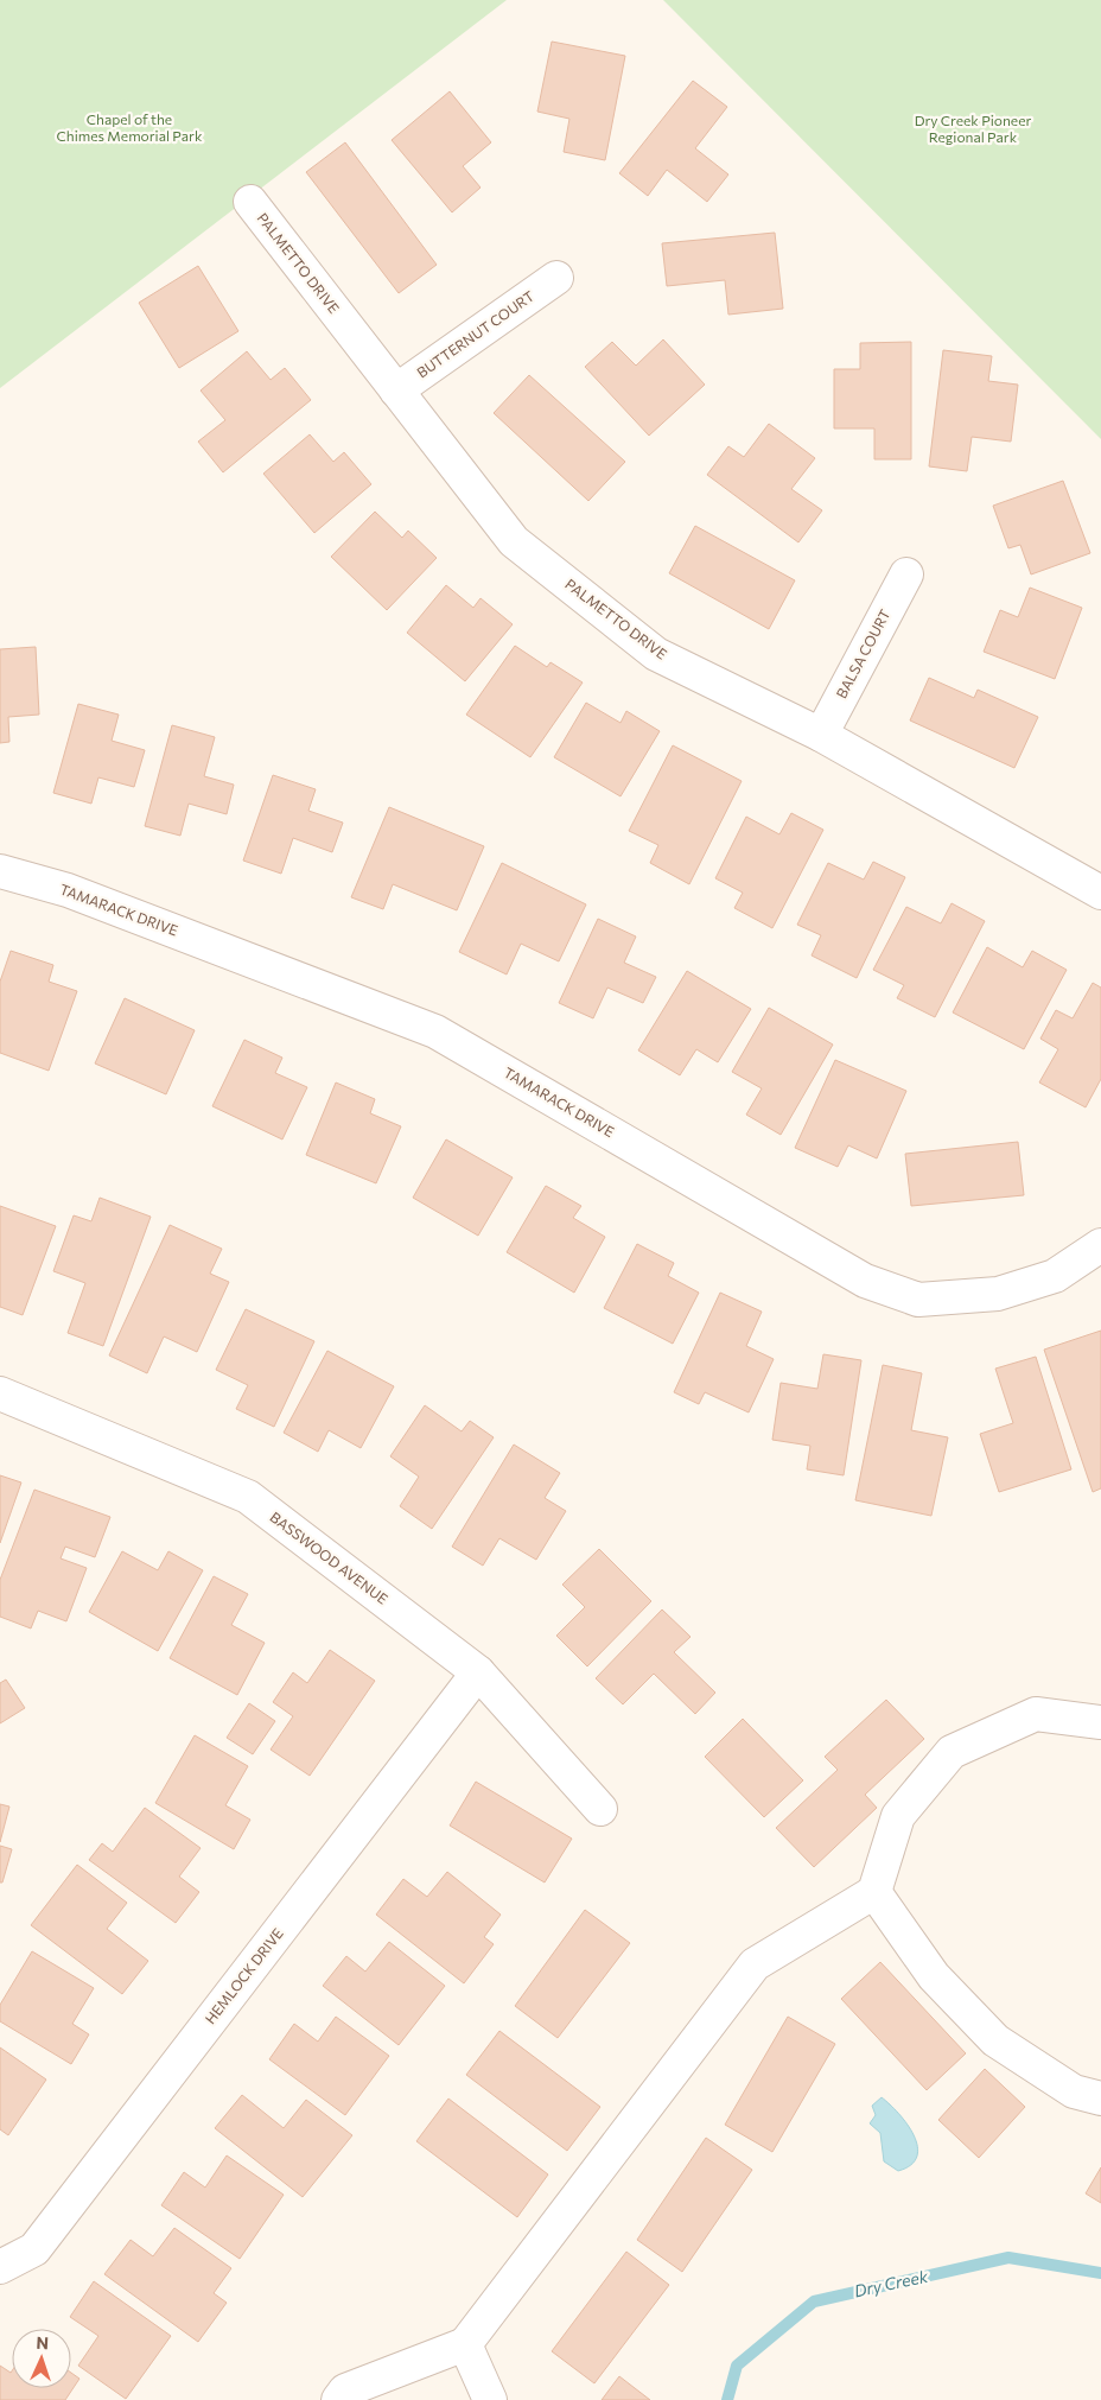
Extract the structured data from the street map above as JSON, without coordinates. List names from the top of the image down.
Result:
{
  "streets": {
    "street": [
      "PALMETTO DRIVE",
      "BUTTERNUT COURT",
      "BALSA COURT",
      "TAMARACK DRIVE",
      "BASSWOOD AVENUE",
      "HEMLOCK DRIVE"
    ]
  },
  "crossings": [
    ["PALMETTO DRIVE", "BUTTERNUT COURT"],
    ["PALMETTO DRIVE", "BALSA COURT"],
    ["BASSWOOD AVENUE", "HEMLOCK DRIVE"]
  ],
  "water": ["Dry Creek"],
  "parks": ["Chapel of the Chimes Memorial Park", "Dry Creek Pioneer Regional Park"],
  "north": "top"
}
